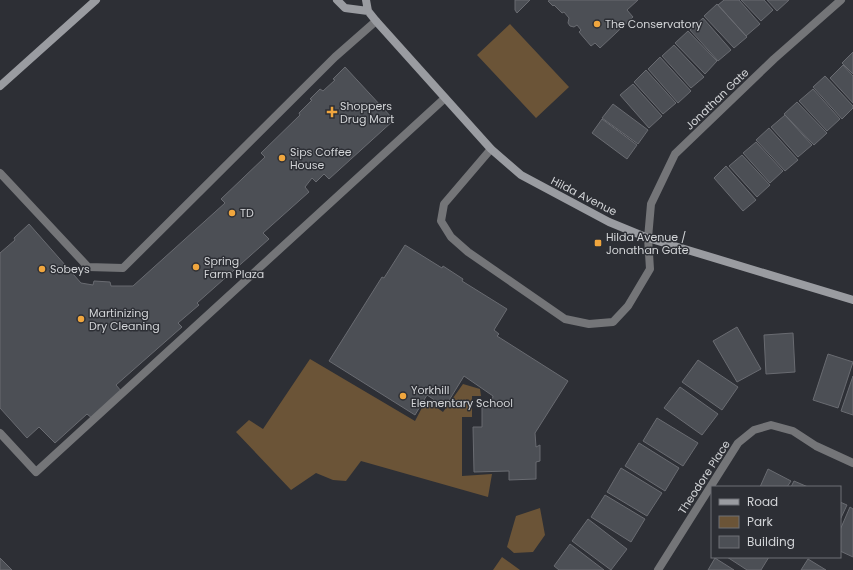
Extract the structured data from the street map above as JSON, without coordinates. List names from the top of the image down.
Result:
{
  "streets": {
    "street": ["Jonathan Gate", "Hilda Avenue", "Theodore Place"]
  },
  "crossings": [
    ["Jonathan Gate", "Hilda Avenue"]
  ],
  "places": {
    "other": [
      "The Conservatory",
      "Sips Coffee House",
      "TD",
      "Spring Farm Plaza",
      "Sobeys",
      "Martinizing Dry Cleaning",
      "Yorkhill Elementary School"
    ],
    "health": ["Shoppers Drug Mart"],
    "transit": ["Hilda Avenue / Jonathan Gate"]
  },
  "legend": ["Road", "Park", "Building"]
}
